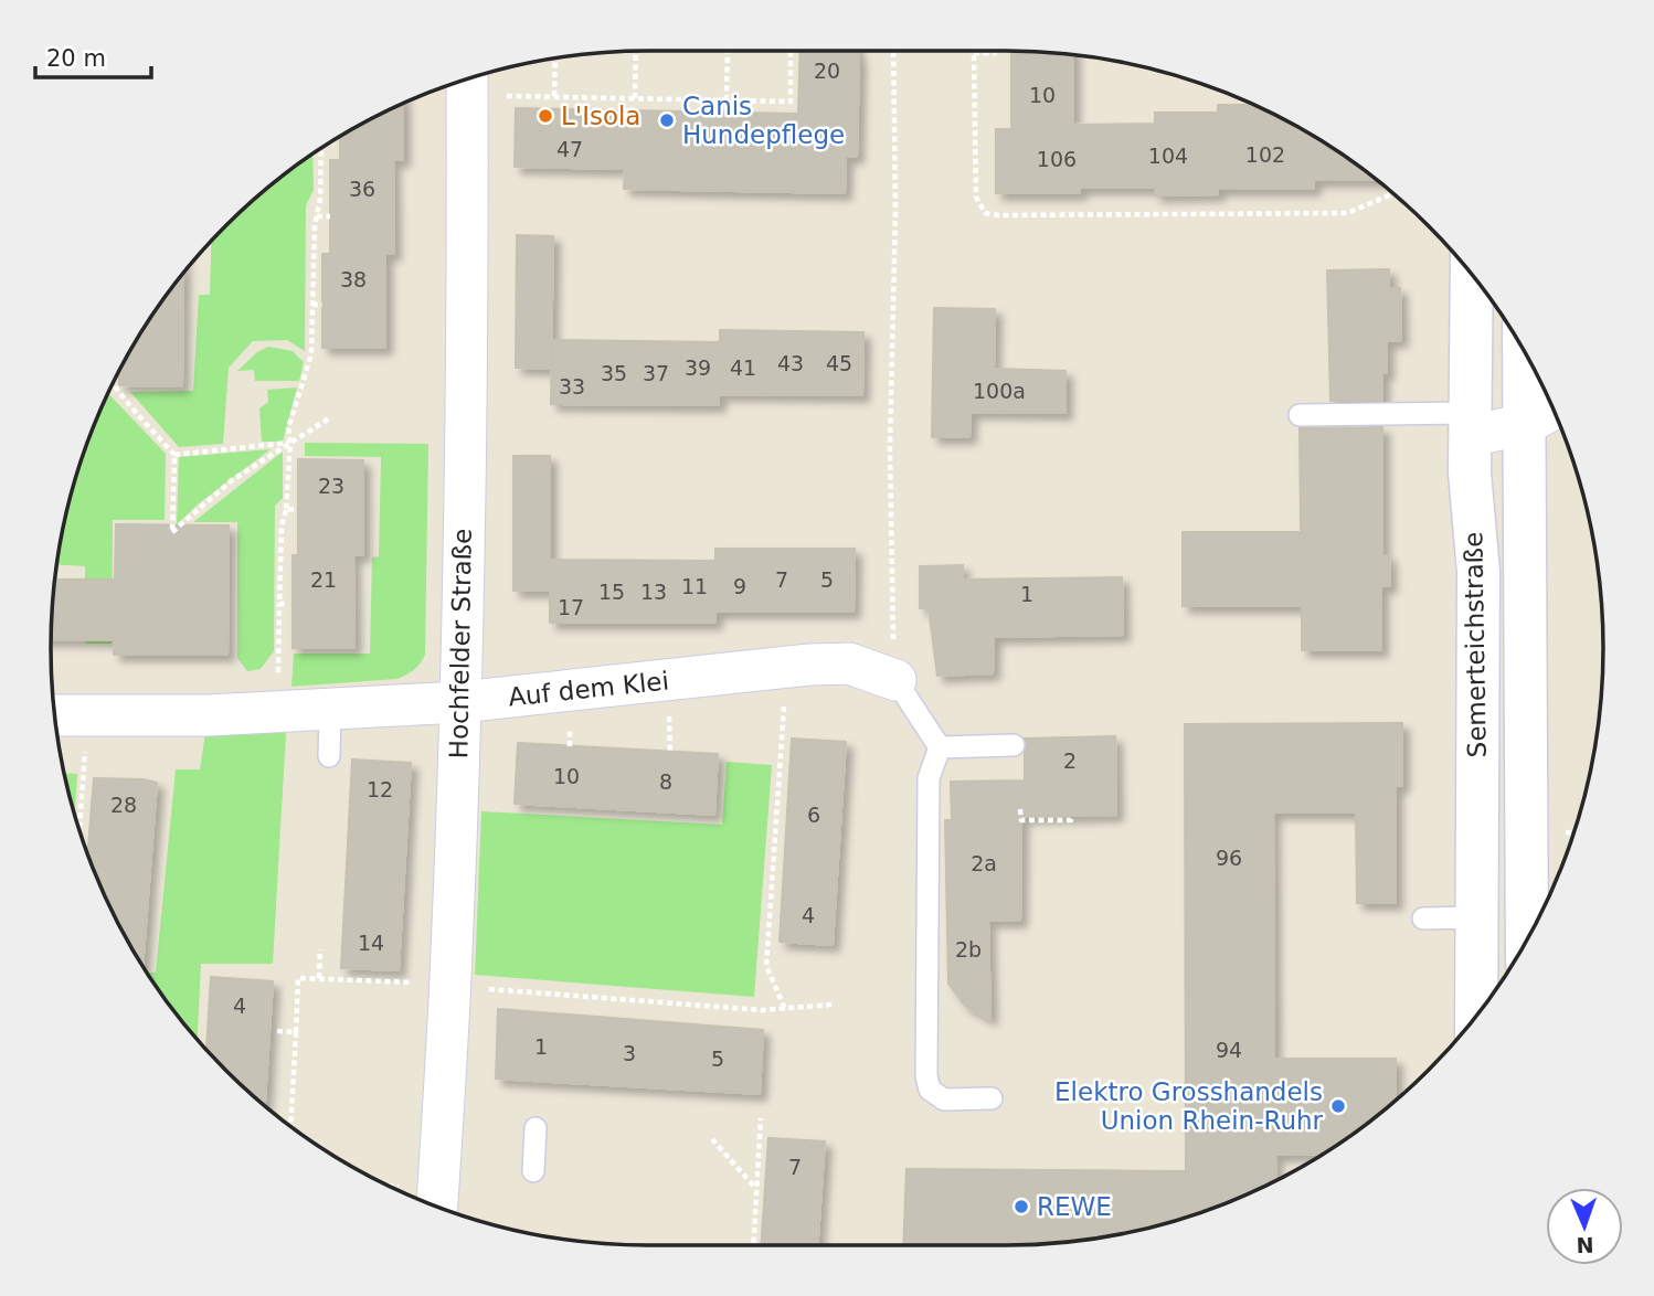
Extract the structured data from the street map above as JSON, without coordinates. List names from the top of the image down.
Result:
{
  "streets": {
    "main road": ["Semerteichstraße"],
    "street": ["Hochfelder Straße", "Auf dem Klei"]
  },
  "crossings": [
    ["Hochfelder Straße", "Auf dem Klei"]
  ],
  "places": [
    "L'Isola",
    "Canis Hundepflege",
    "Elektro Grosshandels Union Rhein-Ruhr",
    "REWE"
  ],
  "house_numbers": [
    "20",
    "10",
    "47",
    "102",
    "104",
    "106",
    "36",
    "38",
    "43",
    "45",
    "39",
    "41",
    "35",
    "37",
    "33",
    "100a",
    "23",
    "21",
    "7",
    "5",
    "11",
    "9",
    "15",
    "13",
    "1",
    "17",
    "2",
    "10",
    "8",
    "12",
    "28",
    "6",
    "96",
    "2a",
    "4",
    "14",
    "2b",
    "4",
    "1",
    "94",
    "3",
    "5",
    "7"
  ],
  "scale_bar": "20 m",
  "north": "bottom"
}
